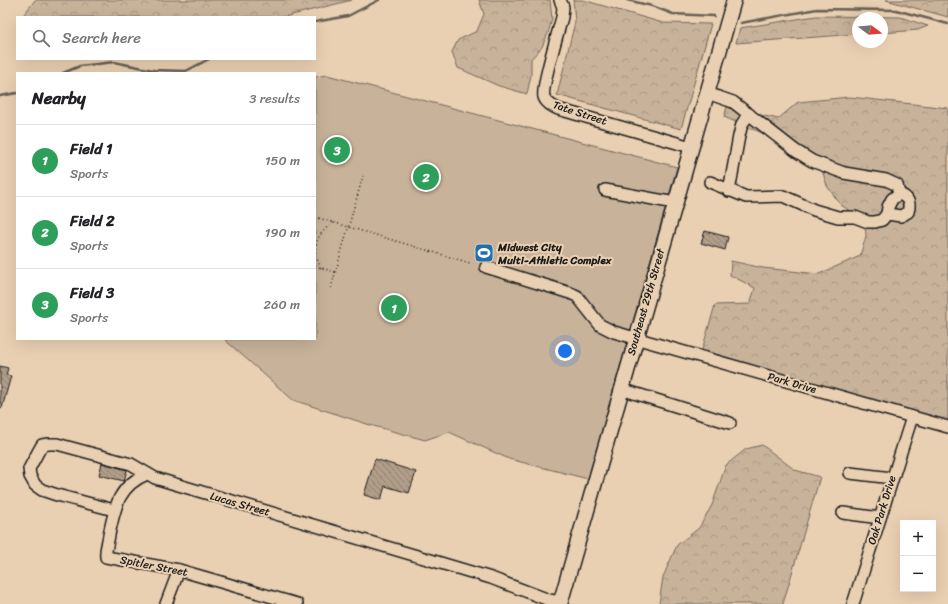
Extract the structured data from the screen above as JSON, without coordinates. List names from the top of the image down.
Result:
{
  "streets": {
    "main road": ["Southeast 29th Street"],
    "street": [
      "Tate Street",
      "Park Drive",
      "Lucas Street",
      "Oak Park Drive",
      "Spitler Street"
    ]
  },
  "crossings": [
    ["Tate Street", "Southeast 29th Street"],
    ["Southeast 29th Street", "Park Drive"],
    ["Southeast 29th Street", "Lucas Street"],
    ["Park Drive", "Oak Park Drive"],
    ["Lucas Street", "Spitler Street"]
  ],
  "places": {
    "sports": ["Midwest City Multi-Athletic Complex"]
  },
  "north": "right",
  "page": {
    "search": "Search here",
    "heading": ["Nearby", "3 results"],
    "list": [
      {
        "mark": "1",
        "name": "Field 1",
        "note": "Sports",
        "value": "150 m"
      },
      {
        "mark": "2",
        "name": "Field 2",
        "note": "Sports",
        "value": "190 m"
      },
      {
        "mark": "3",
        "name": "Field 3",
        "note": "Sports",
        "value": "260 m"
      }
    ],
    "pins": ["3", "2", "1"],
    "map_buttons": ["+", "−"]
  }
}
